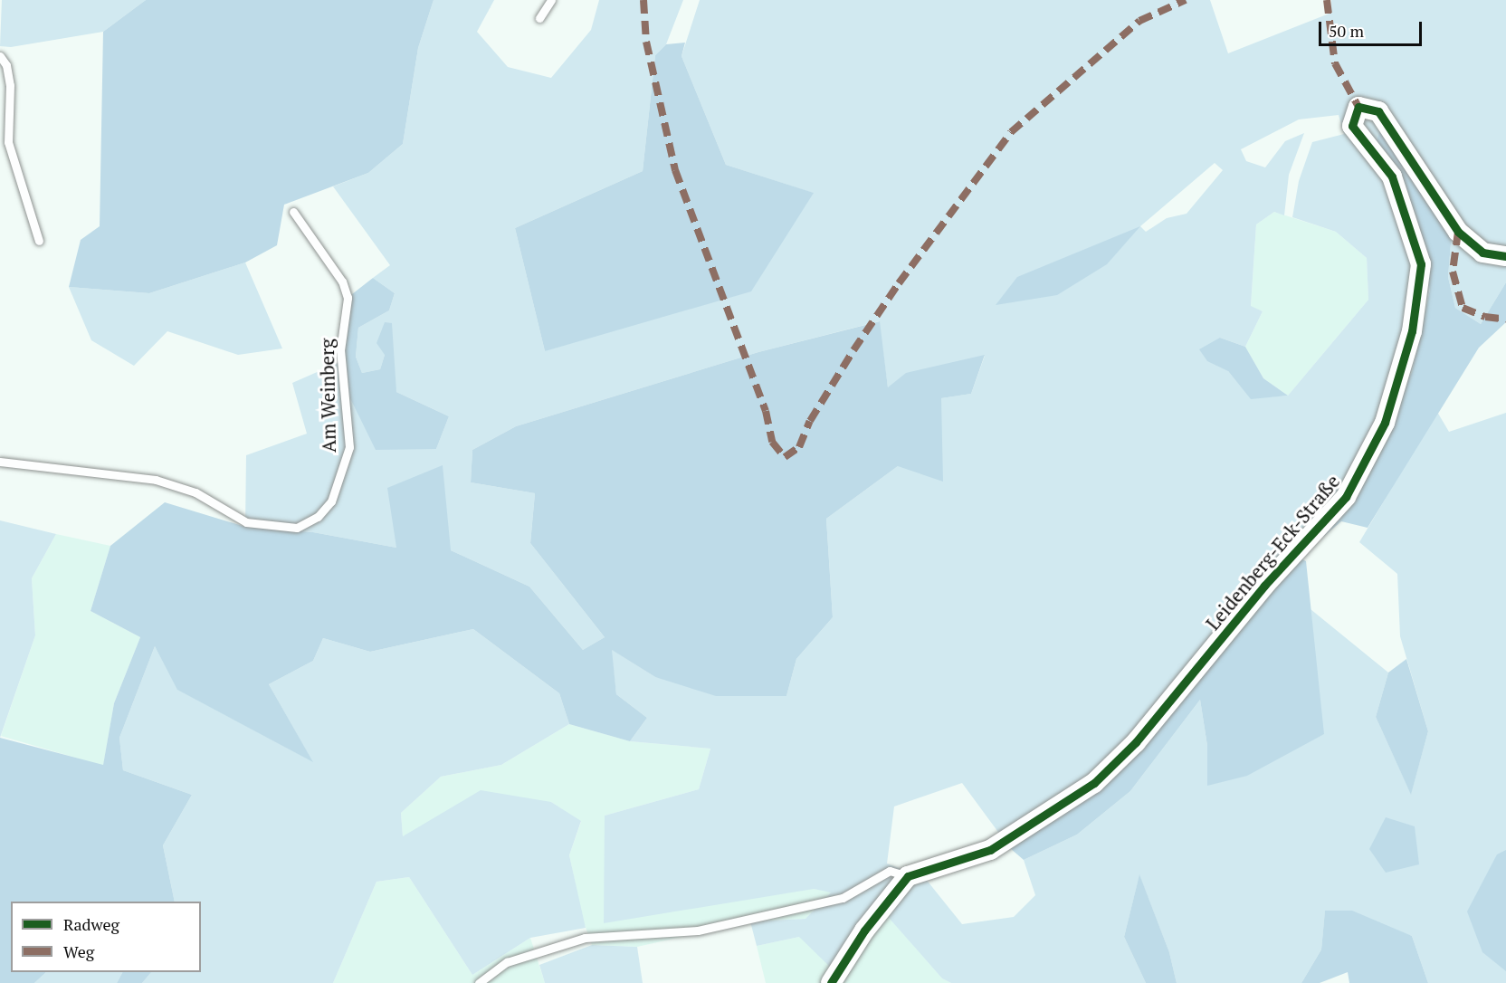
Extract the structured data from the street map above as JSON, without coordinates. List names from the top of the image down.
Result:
{
  "streets": {
    "street": ["Leidenberg-Eck-Straße"],
    "lane": ["Am Weinberg"]
  },
  "legend": ["Radweg", "Weg"],
  "scale_bar": "50 m"
}
